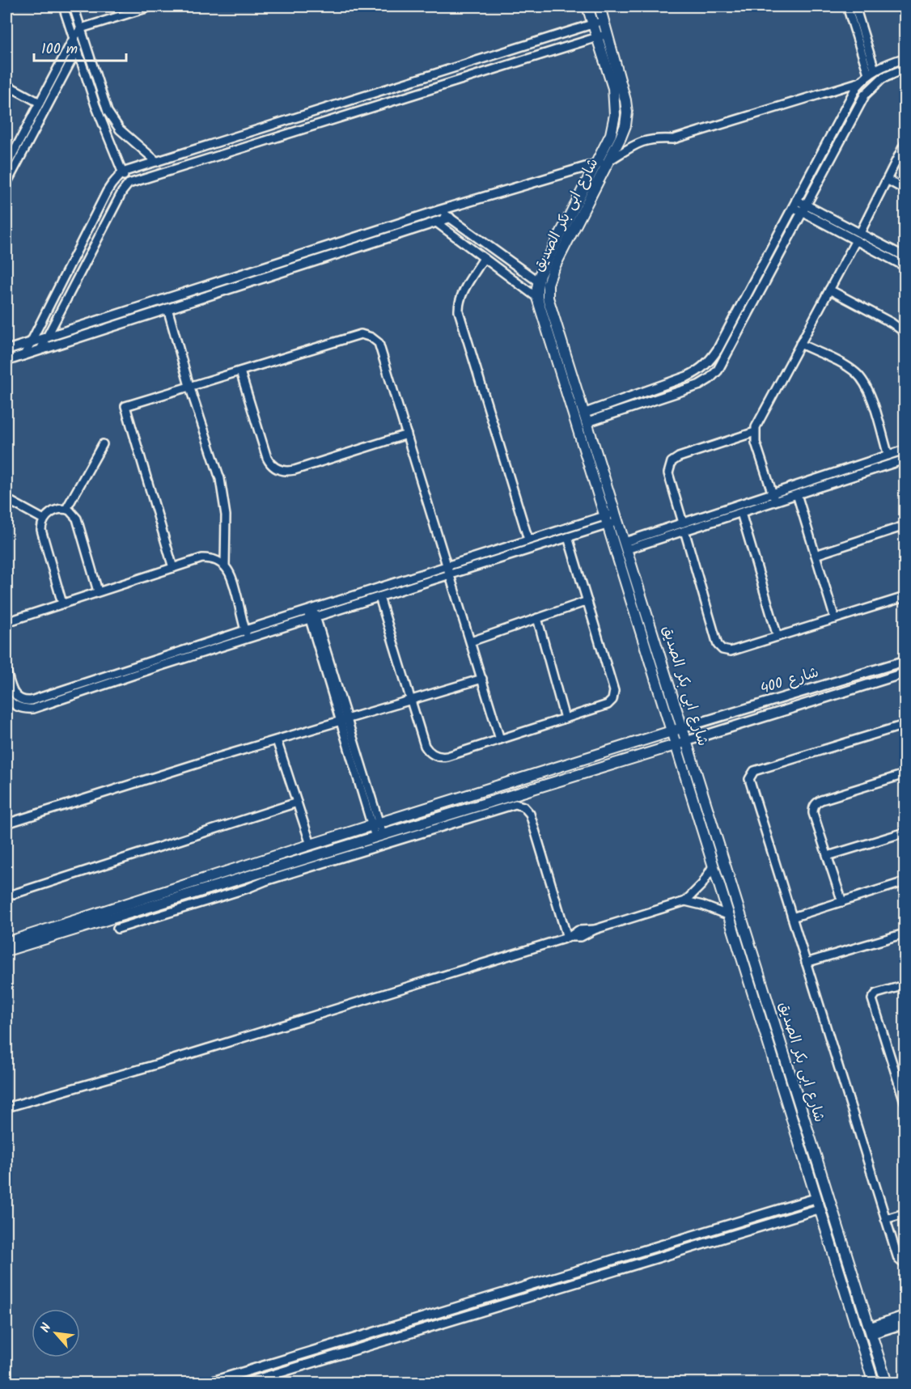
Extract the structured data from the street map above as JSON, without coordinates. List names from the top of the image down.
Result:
{
  "streets": {
    "main road": ["شارع ابى بكر الصديق"],
    "street": ["شارع 400"]
  },
  "crossings": [
    ["شارع ابى بكر الصديق", "شارع 400"]
  ],
  "scale_bar": "100 m",
  "north": "top left"
}
